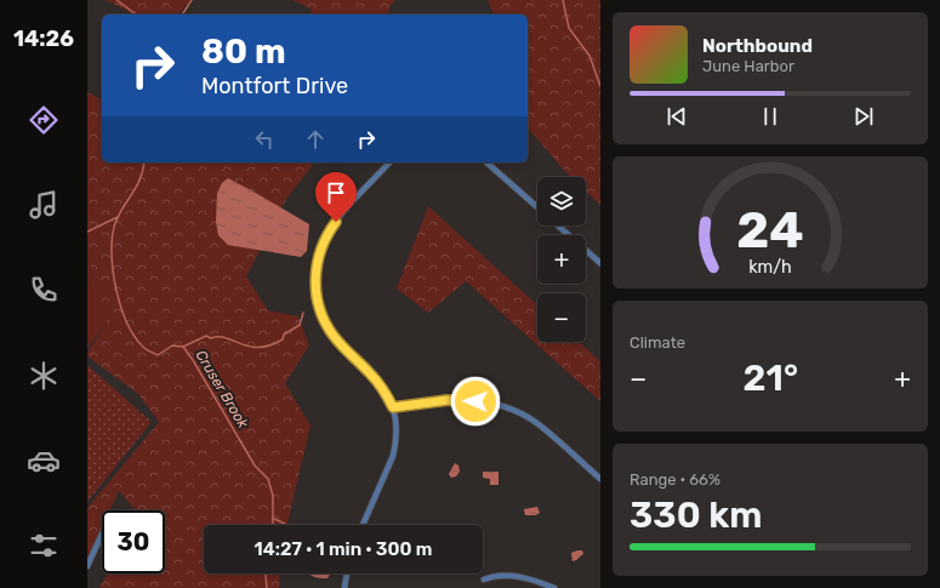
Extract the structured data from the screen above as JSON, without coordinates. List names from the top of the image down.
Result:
{
  "water": ["Cruser Brook"],
  "page": {
    "tabs": "14:26",
    "turn": ["80 m", "Montfort Drive"],
    "song": ["Northbound", "June Harbor"],
    "map_buttons": ["+", "−"],
    "tile": [
      "Climate",
      ["Range · 66%", "330 km"]
    ],
    "heat": ["−", "21°", "+"],
    "limit": "30",
    "trip": "14:27 · 1 min · 300 m",
    "gauge": ["24", "km/h"]
  }
}
